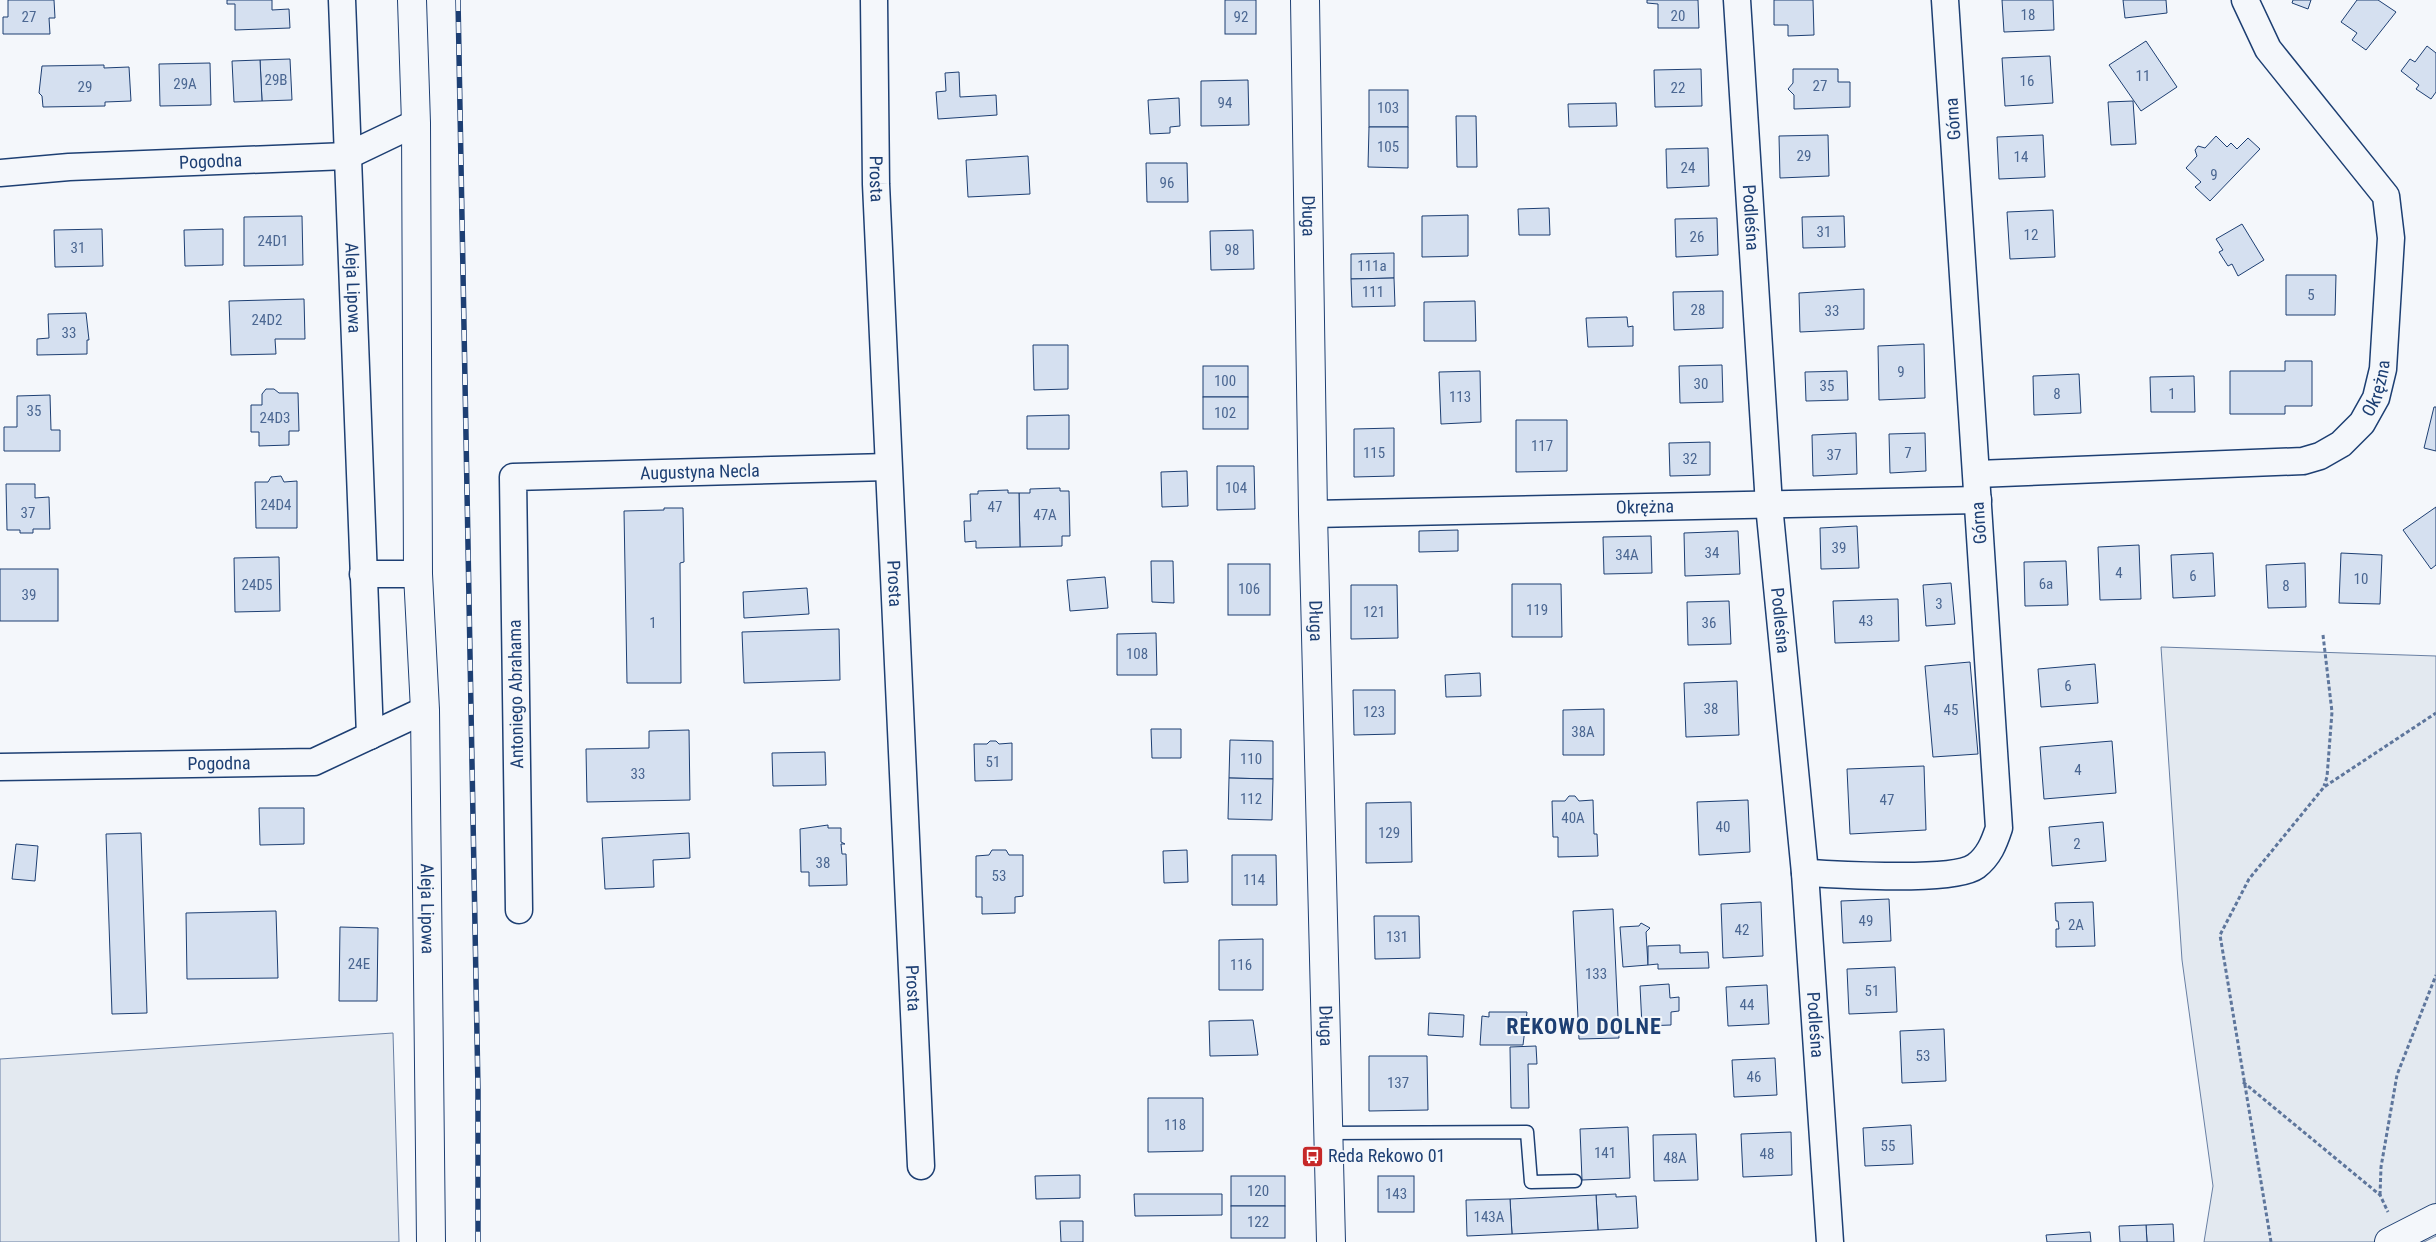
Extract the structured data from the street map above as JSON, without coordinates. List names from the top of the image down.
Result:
{
  "streets": {
    "street": [
      "Górna",
      "Pogodna",
      "Prosta",
      "Długa",
      "Podleśna",
      "Aleja Lipowa",
      "Okrężna",
      "Augustyna Necla",
      "Antoniego Abrahama"
    ]
  },
  "crossings": [
    ["Górna", "Podleśna"],
    ["Górna", "Okrężna"],
    ["Pogodna", "Aleja Lipowa"],
    ["Prosta", "Augustyna Necla"],
    ["Długa", "Okrężna"],
    ["Podleśna", "Okrężna"],
    ["Augustyna Necla", "Antoniego Abrahama"]
  ],
  "districts": ["REKOWO DOLNE"],
  "places": {
    "bus stop": ["Reda Rekowo 01"]
  },
  "house_numbers": [
    "18",
    "20",
    "27",
    "92",
    "11",
    "29B",
    "16",
    "29A",
    "27",
    "29",
    "22",
    "94",
    "103",
    "105",
    "29",
    "14",
    "24",
    "9",
    "96",
    "31",
    "12",
    "26",
    "24D1",
    "31",
    "98",
    "111a",
    "111",
    "5",
    "28",
    "33",
    "24D2",
    "33",
    "9",
    "100",
    "30",
    "35",
    "8",
    "1",
    "113",
    "35",
    "102",
    "24D3",
    "117",
    "115",
    "7",
    "37",
    "32",
    "104",
    "24D4",
    "47",
    "37",
    "47A",
    "39",
    "34",
    "34A",
    "4",
    "6",
    "10",
    "6a",
    "24D5",
    "8",
    "106",
    "39",
    "3",
    "119",
    "121",
    "43",
    "1",
    "36",
    "108",
    "6",
    "38",
    "45",
    "123",
    "38A",
    "110",
    "51",
    "4",
    "33",
    "112",
    "47",
    "40A",
    "40",
    "129",
    "2",
    "38",
    "53",
    "114",
    "49",
    "2A",
    "42",
    "131",
    "24E",
    "116",
    "133",
    "51",
    "44",
    "53",
    "46",
    "137",
    "118",
    "55",
    "141",
    "48",
    "48A",
    "120",
    "143",
    "143A",
    "122"
  ]
}
